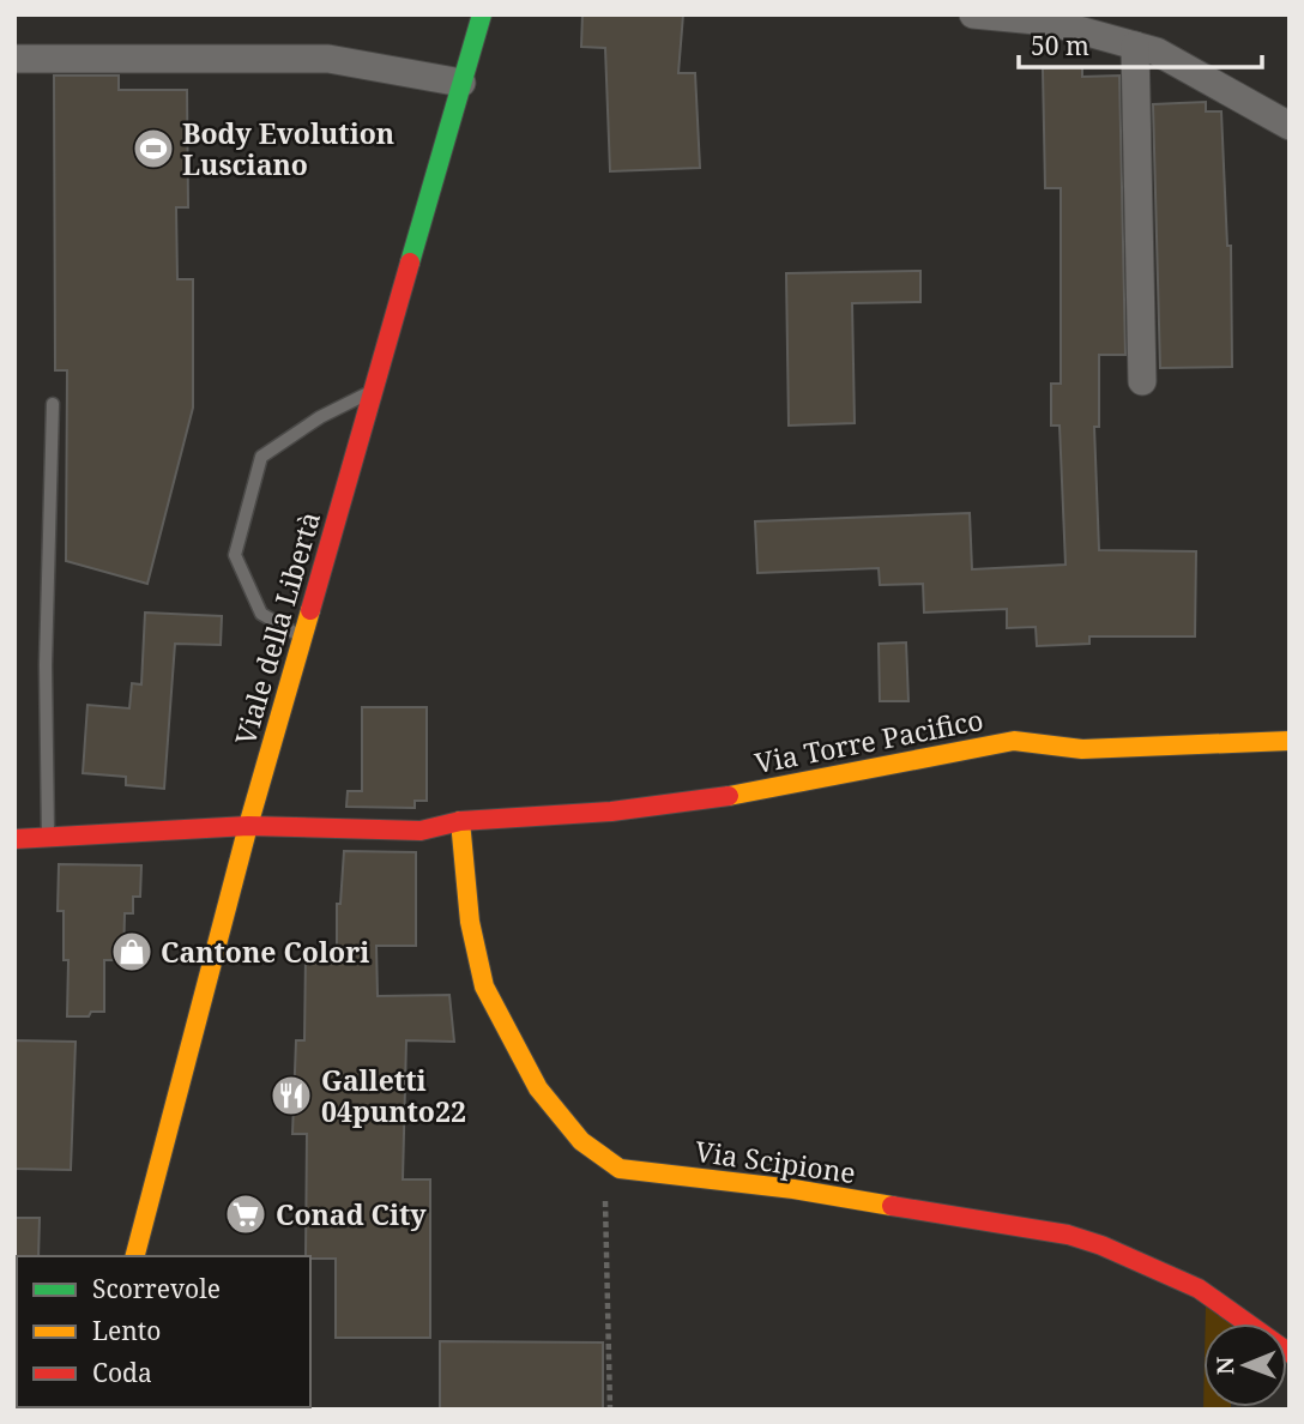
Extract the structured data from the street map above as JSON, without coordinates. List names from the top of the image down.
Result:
{
  "streets": {
    "street": ["Viale della Libertà", "Via Torre Pacifico", "Via Scipione"]
  },
  "crossings": [
    ["Viale della Libertà", "Via Torre Pacifico"],
    ["Via Torre Pacifico", "Via Scipione"]
  ],
  "places": {
    "sports": ["Body Evolution Lusciano"],
    "shop": ["Cantone Colori"],
    "restaurant": ["Galletti 04punto22"],
    "supermarket": ["Conad City"]
  },
  "legend": ["Scorrevole", "Lento", "Coda"],
  "scale_bar": "50 m",
  "north": "left"
}
